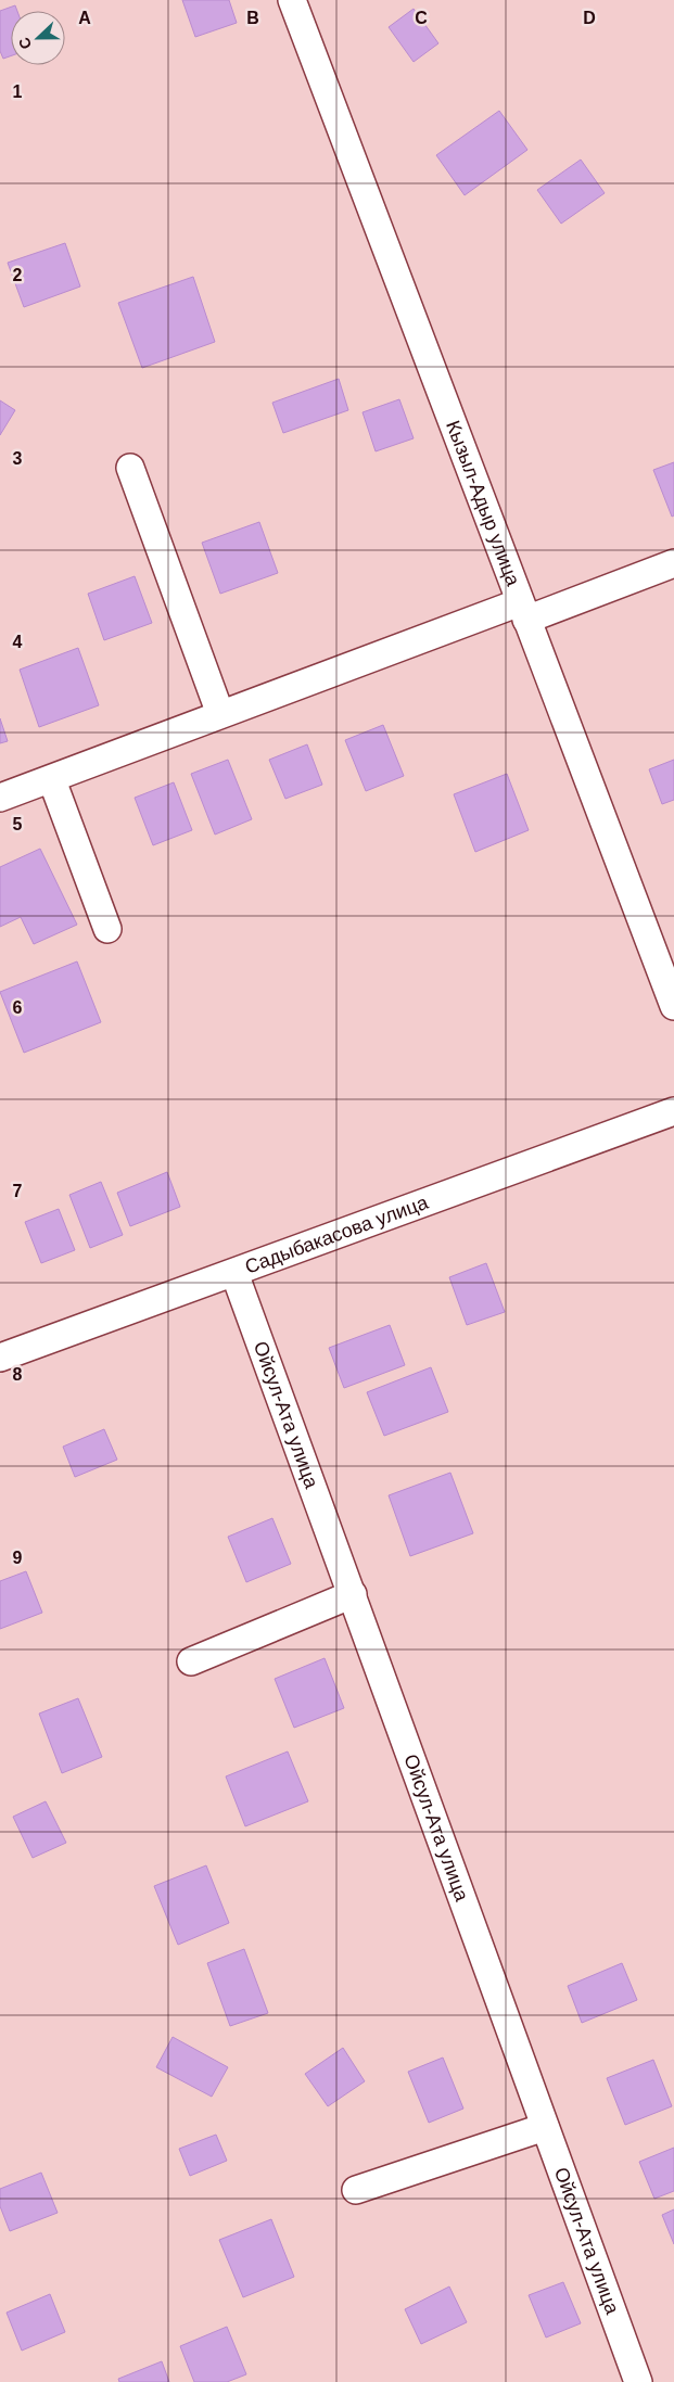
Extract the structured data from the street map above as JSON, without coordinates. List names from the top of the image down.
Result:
{
  "streets": {
    "street": ["Кызыл-Адыр улица", "Садыбакасова улица", "Ойсул-Ата улица"]
  },
  "crossings": [
    ["Садыбакасова улица", "Ойсул-Ата улица"]
  ],
  "north": "left",
  "grid": {
    "columns": [
      "A",
      "B",
      "C",
      "D"
    ],
    "rows": [
      "1",
      "2",
      "3",
      "4",
      "5",
      "6",
      "7",
      "8",
      "9"
    ]
  }
}
